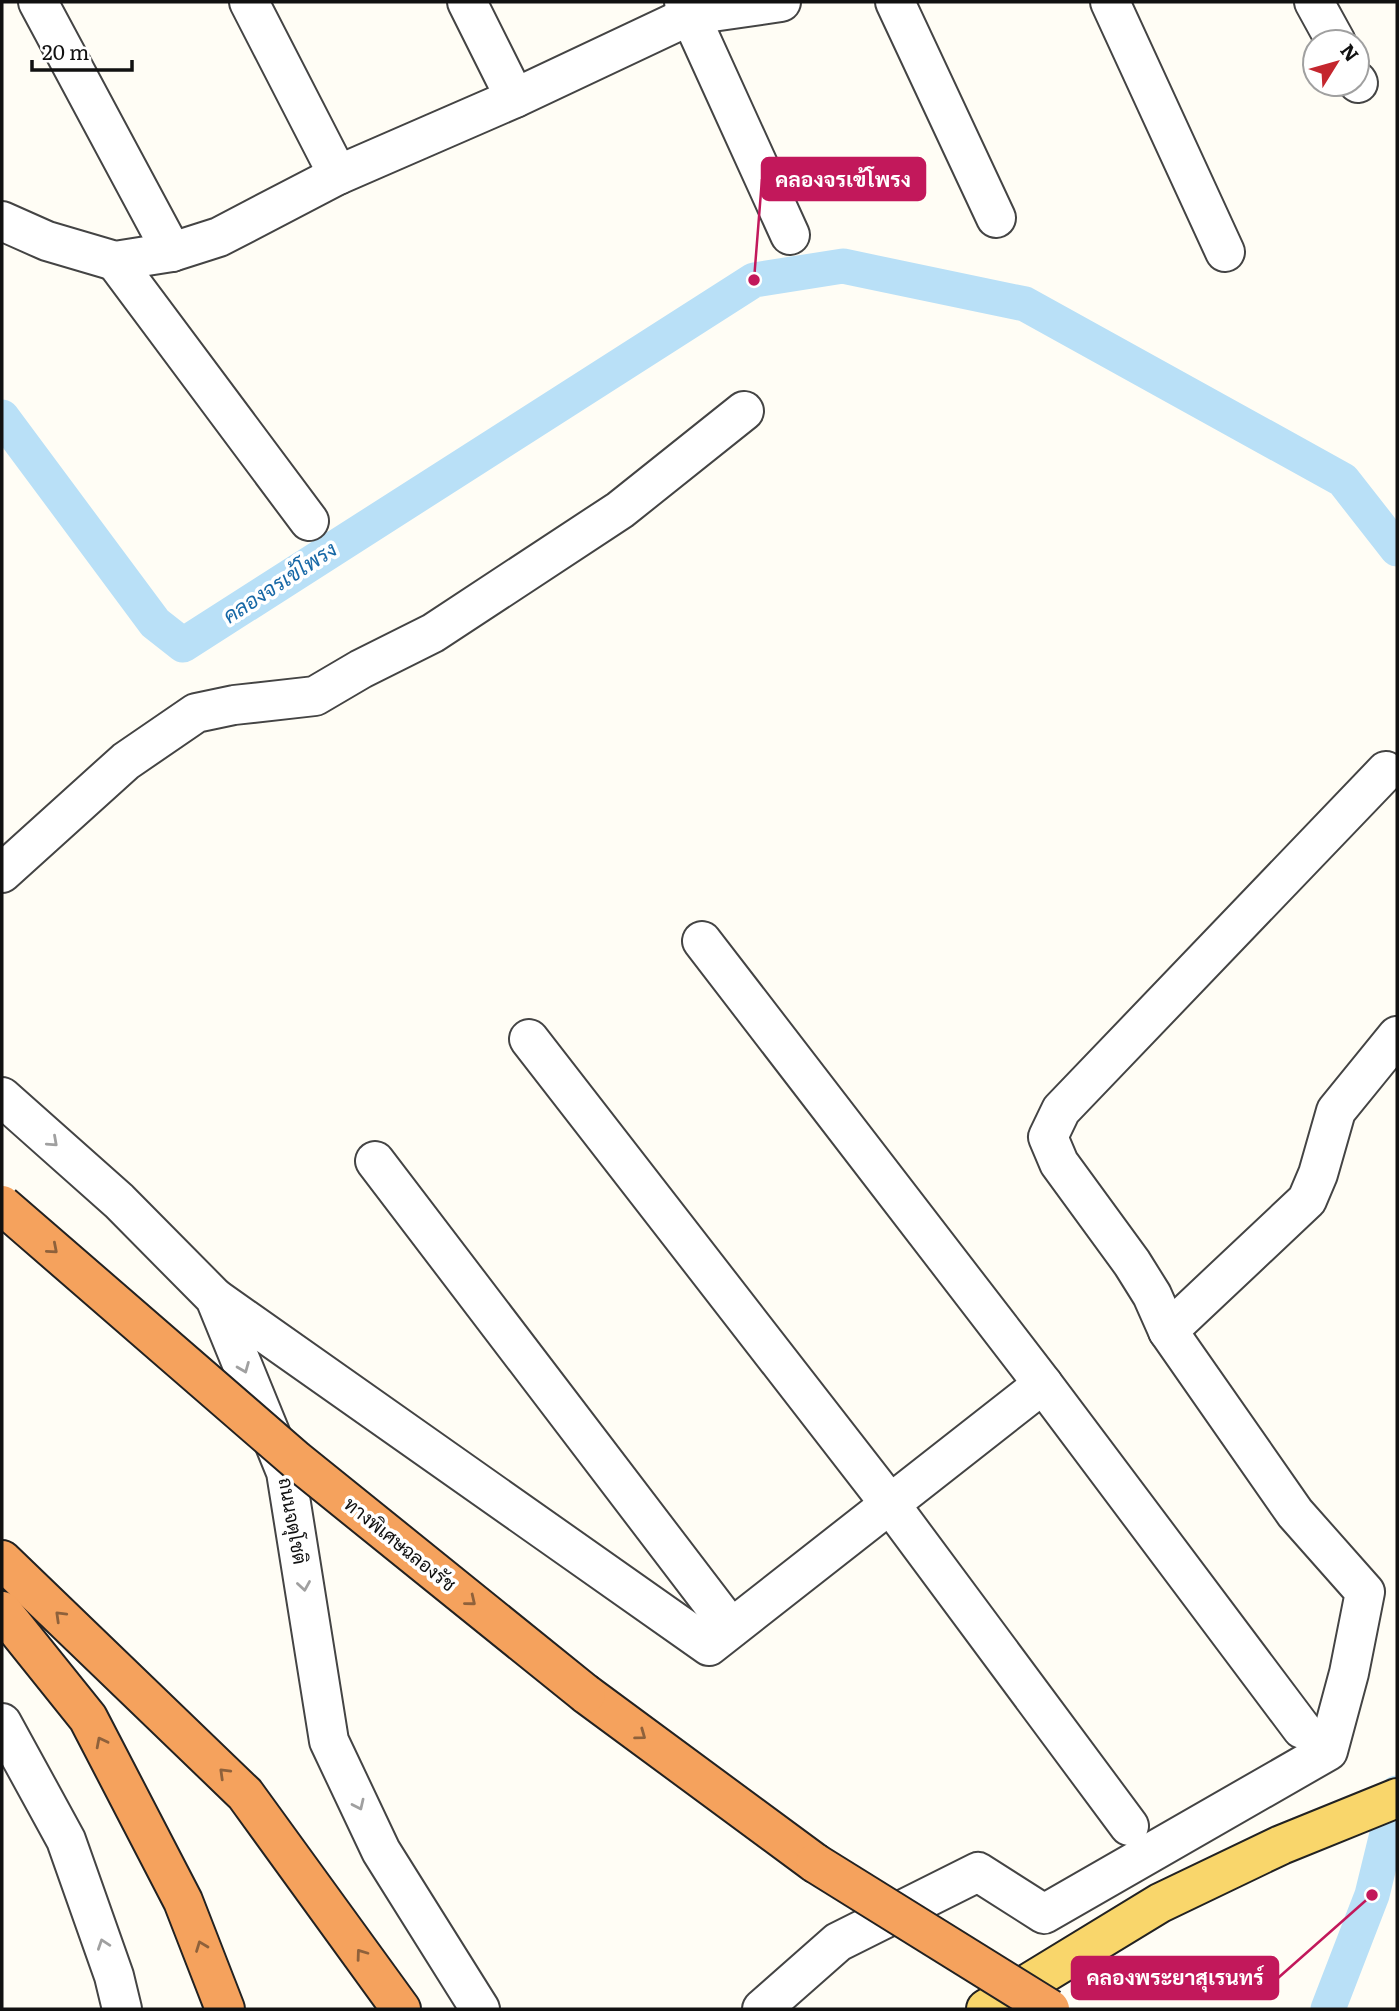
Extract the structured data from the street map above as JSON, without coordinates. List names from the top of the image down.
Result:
{
  "streets": {
    "highway": ["ทางพิเศษฉลองรัช"],
    "street": ["ถนนจตุโชติ"]
  },
  "water": ["คลองจรเข้โพรง"],
  "places": ["คลองจรเข้โพรง", "คลองพระยาสุเรนทร์"],
  "scale_bar": "20 m",
  "north": "top right"
}
